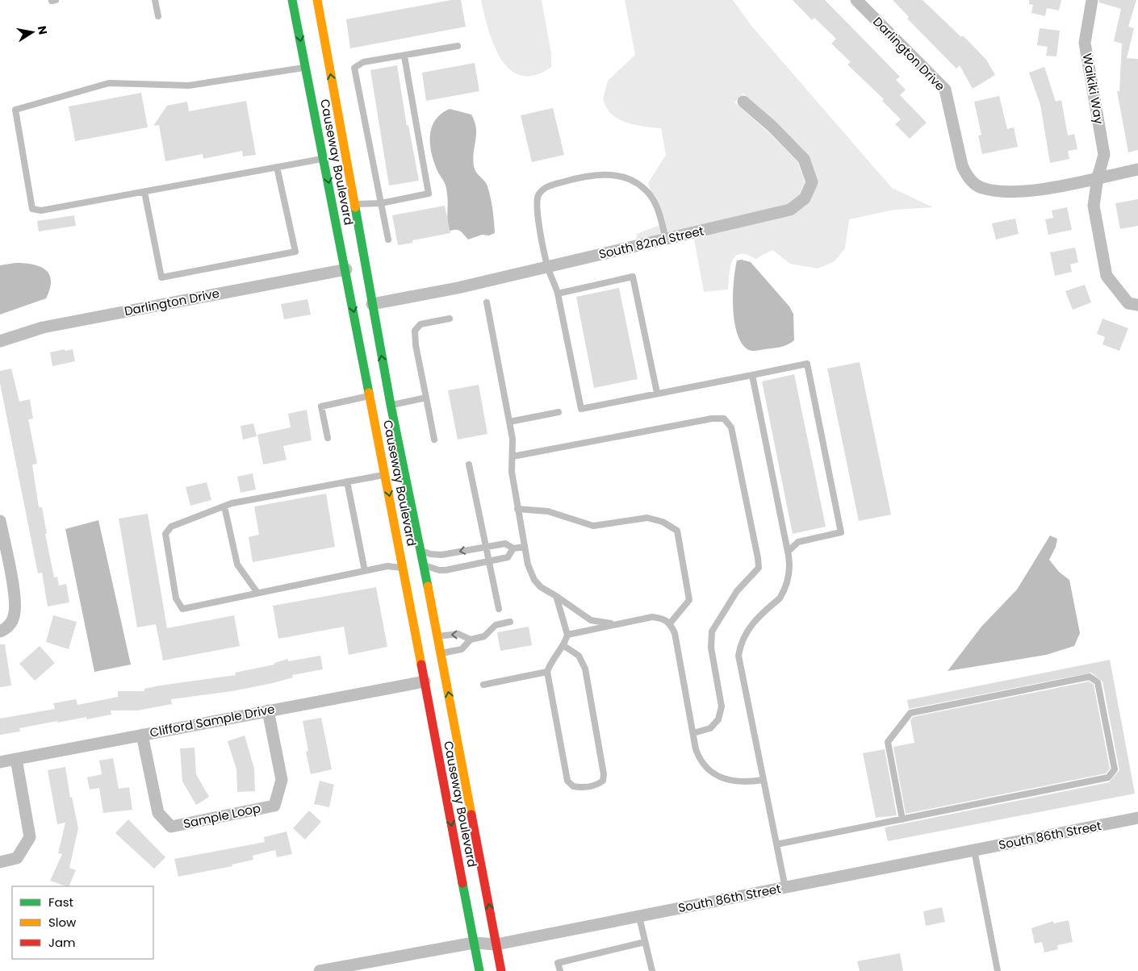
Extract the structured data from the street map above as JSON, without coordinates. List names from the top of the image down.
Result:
{
  "streets": {
    "main road": ["Causeway Boulevard"],
    "street": [
      "Darlington Drive",
      "Waikiki Way",
      "South 82nd Street",
      "Clifford Sample Drive",
      "Sample Loop",
      "South 86th Street"
    ]
  },
  "crossings": [
    ["Darlington Drive", "Waikiki Way"],
    ["Darlington Drive", "Causeway Boulevard"],
    ["Causeway Boulevard", "South 82nd Street"],
    ["Causeway Boulevard", "Clifford Sample Drive"],
    ["Causeway Boulevard", "South 86th Street"],
    ["Clifford Sample Drive", "Sample Loop"]
  ],
  "legend": ["Fast", "Slow", "Jam"],
  "north": "right"
}
